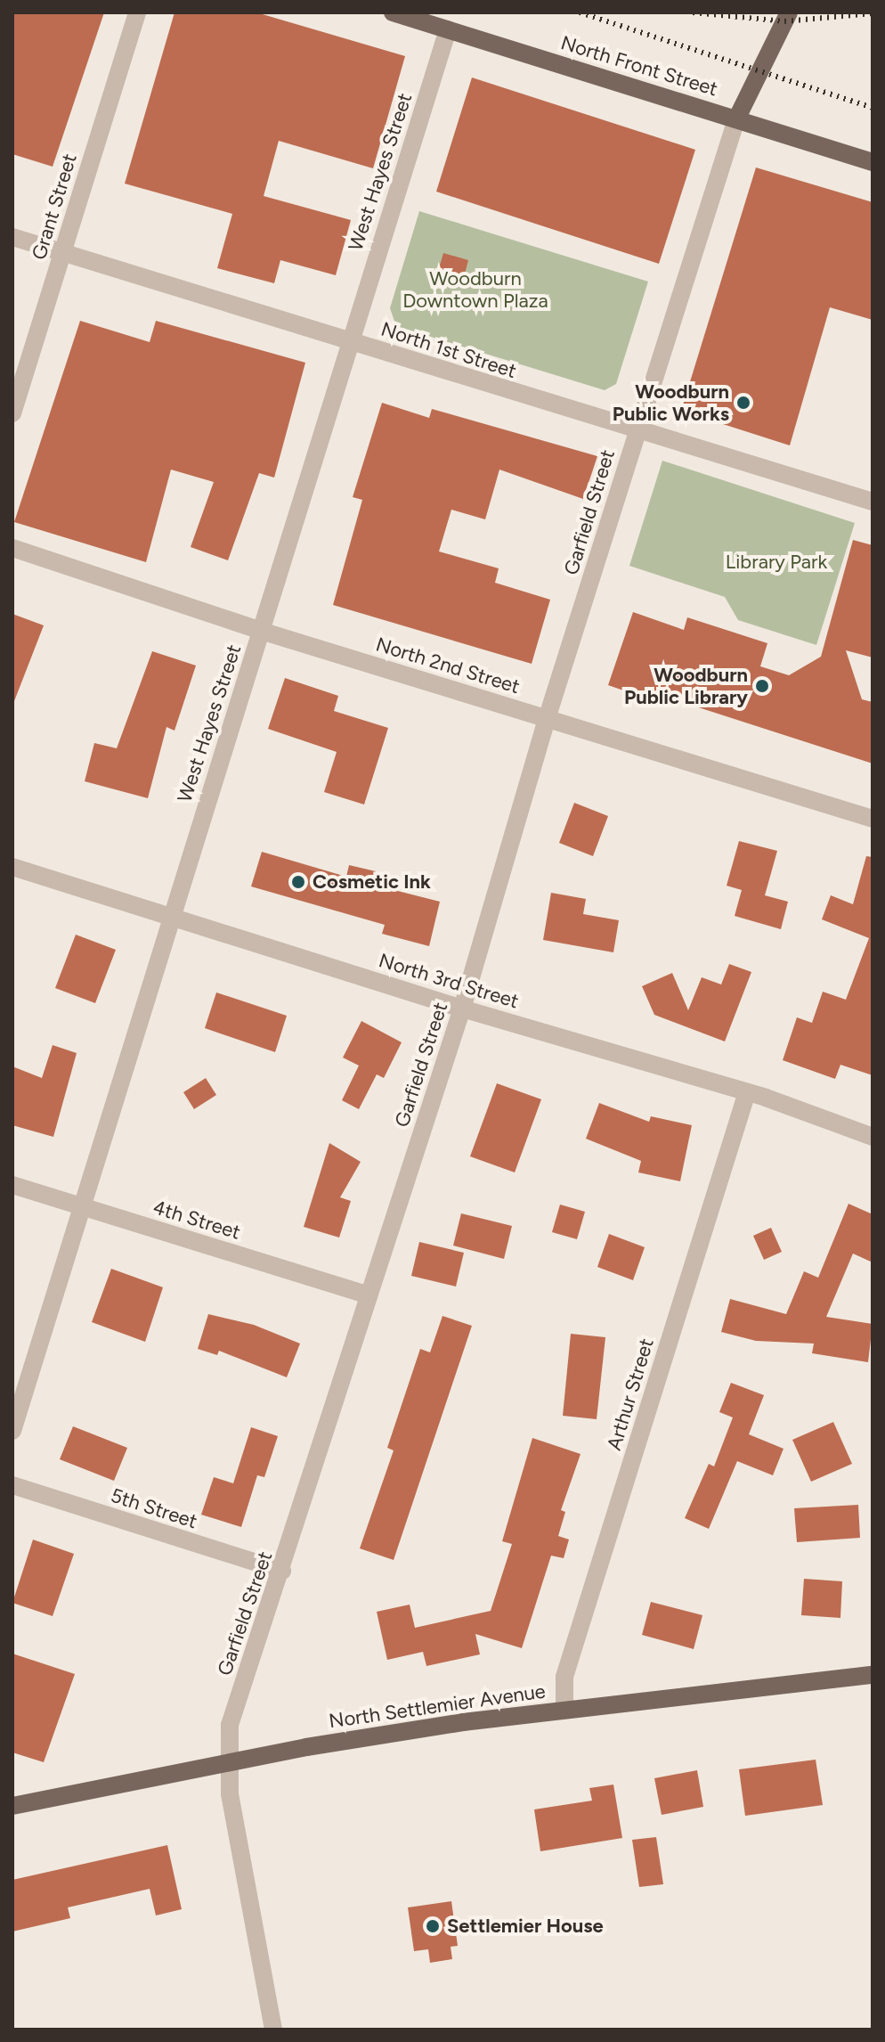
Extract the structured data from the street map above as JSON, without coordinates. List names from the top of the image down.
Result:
{
  "streets": {
    "main road": ["North Front Street", "North Settlemier Avenue"],
    "street": [
      "West Hayes Street",
      "Grant Street",
      "North 1st Street",
      "Garfield Street",
      "North 2nd Street",
      "North 3rd Street",
      "4th Street",
      "Arthur Street",
      "5th Street"
    ]
  },
  "crossings": [
    ["North Front Street", "West Hayes Street"],
    ["North Front Street", "Garfield Street"],
    ["West Hayes Street", "North 1st Street"],
    ["West Hayes Street", "North 2nd Street"],
    ["West Hayes Street", "North 3rd Street"],
    ["West Hayes Street", "4th Street"],
    ["Grant Street", "North 1st Street"],
    ["North 1st Street", "Garfield Street"],
    ["Garfield Street", "North 2nd Street"],
    ["Garfield Street", "North 3rd Street"],
    ["Garfield Street", "4th Street"],
    ["Garfield Street", "5th Street"],
    ["Garfield Street", "North Settlemier Avenue"],
    ["North 3rd Street", "Arthur Street"],
    ["Arthur Street", "North Settlemier Avenue"]
  ],
  "parks": ["Woodburn Downtown Plaza", "Library Park"],
  "places": [
    "Woodburn Public Works",
    "Woodburn Public Library",
    "Cosmetic Ink",
    "Settlemier House"
  ]
}
